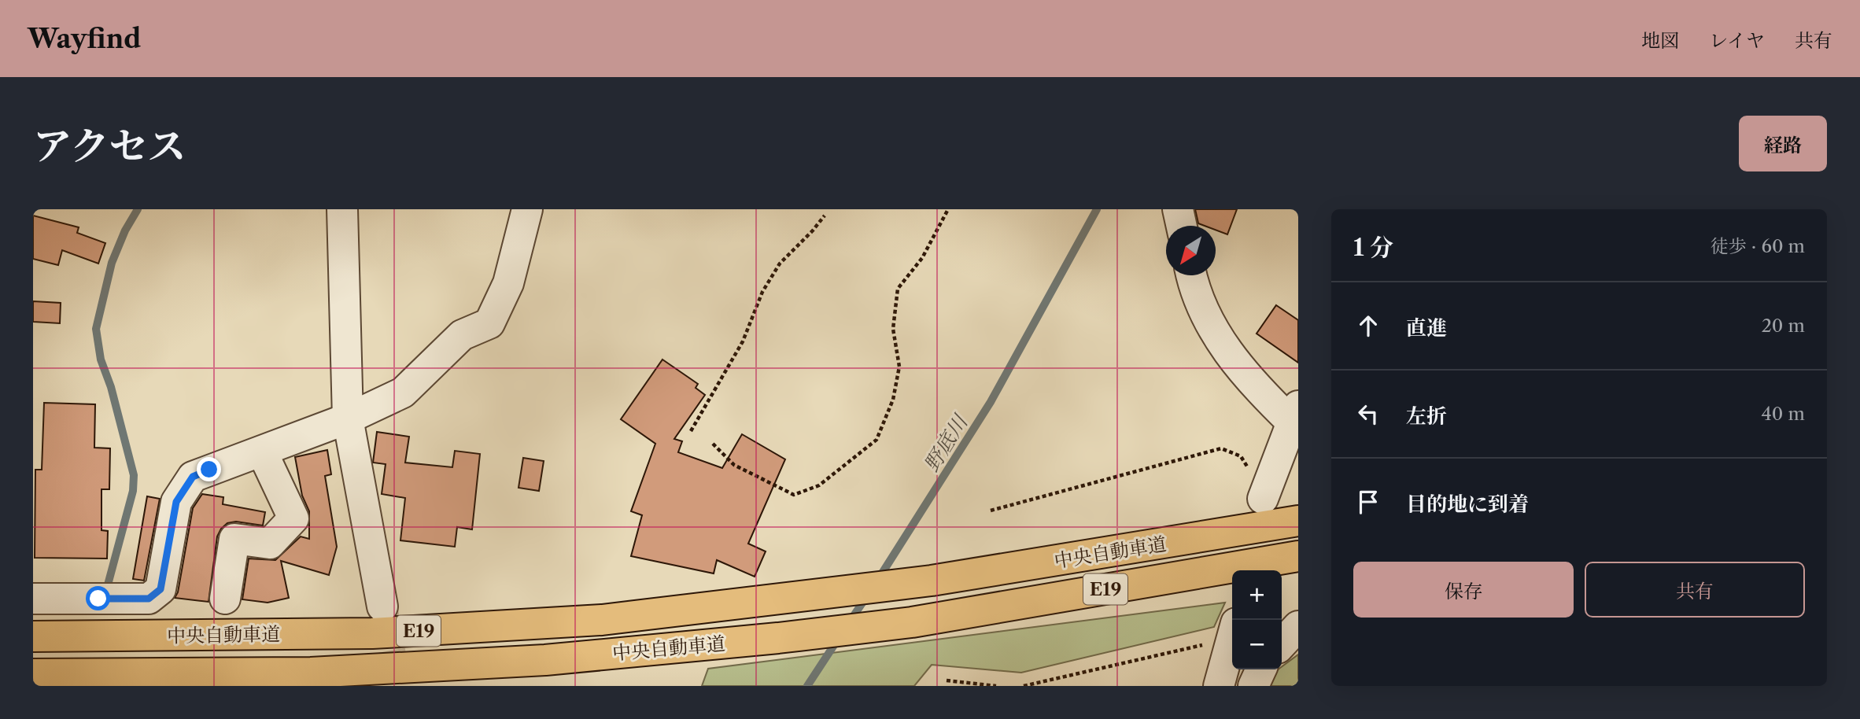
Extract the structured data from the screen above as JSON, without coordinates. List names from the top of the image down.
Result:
{
  "streets": {
    "highway": ["中央自動車道", "E19"]
  },
  "water": ["野底川"],
  "north": "bottom left",
  "page": {
    "header": "Wayfind",
    "nav": ["地図", "レイヤ", "共有"],
    "title": "アクセス",
    "buttons": [
      "経路",
      ["保存", "共有"]
    ],
    "heading": ["1 分", "徒歩 · 60 m"],
    "list": [
      ["直進", "20 m"],
      ["左折", "40 m"],
      "目的地に到着"
    ],
    "map_buttons": ["+", "−"]
  }
}
